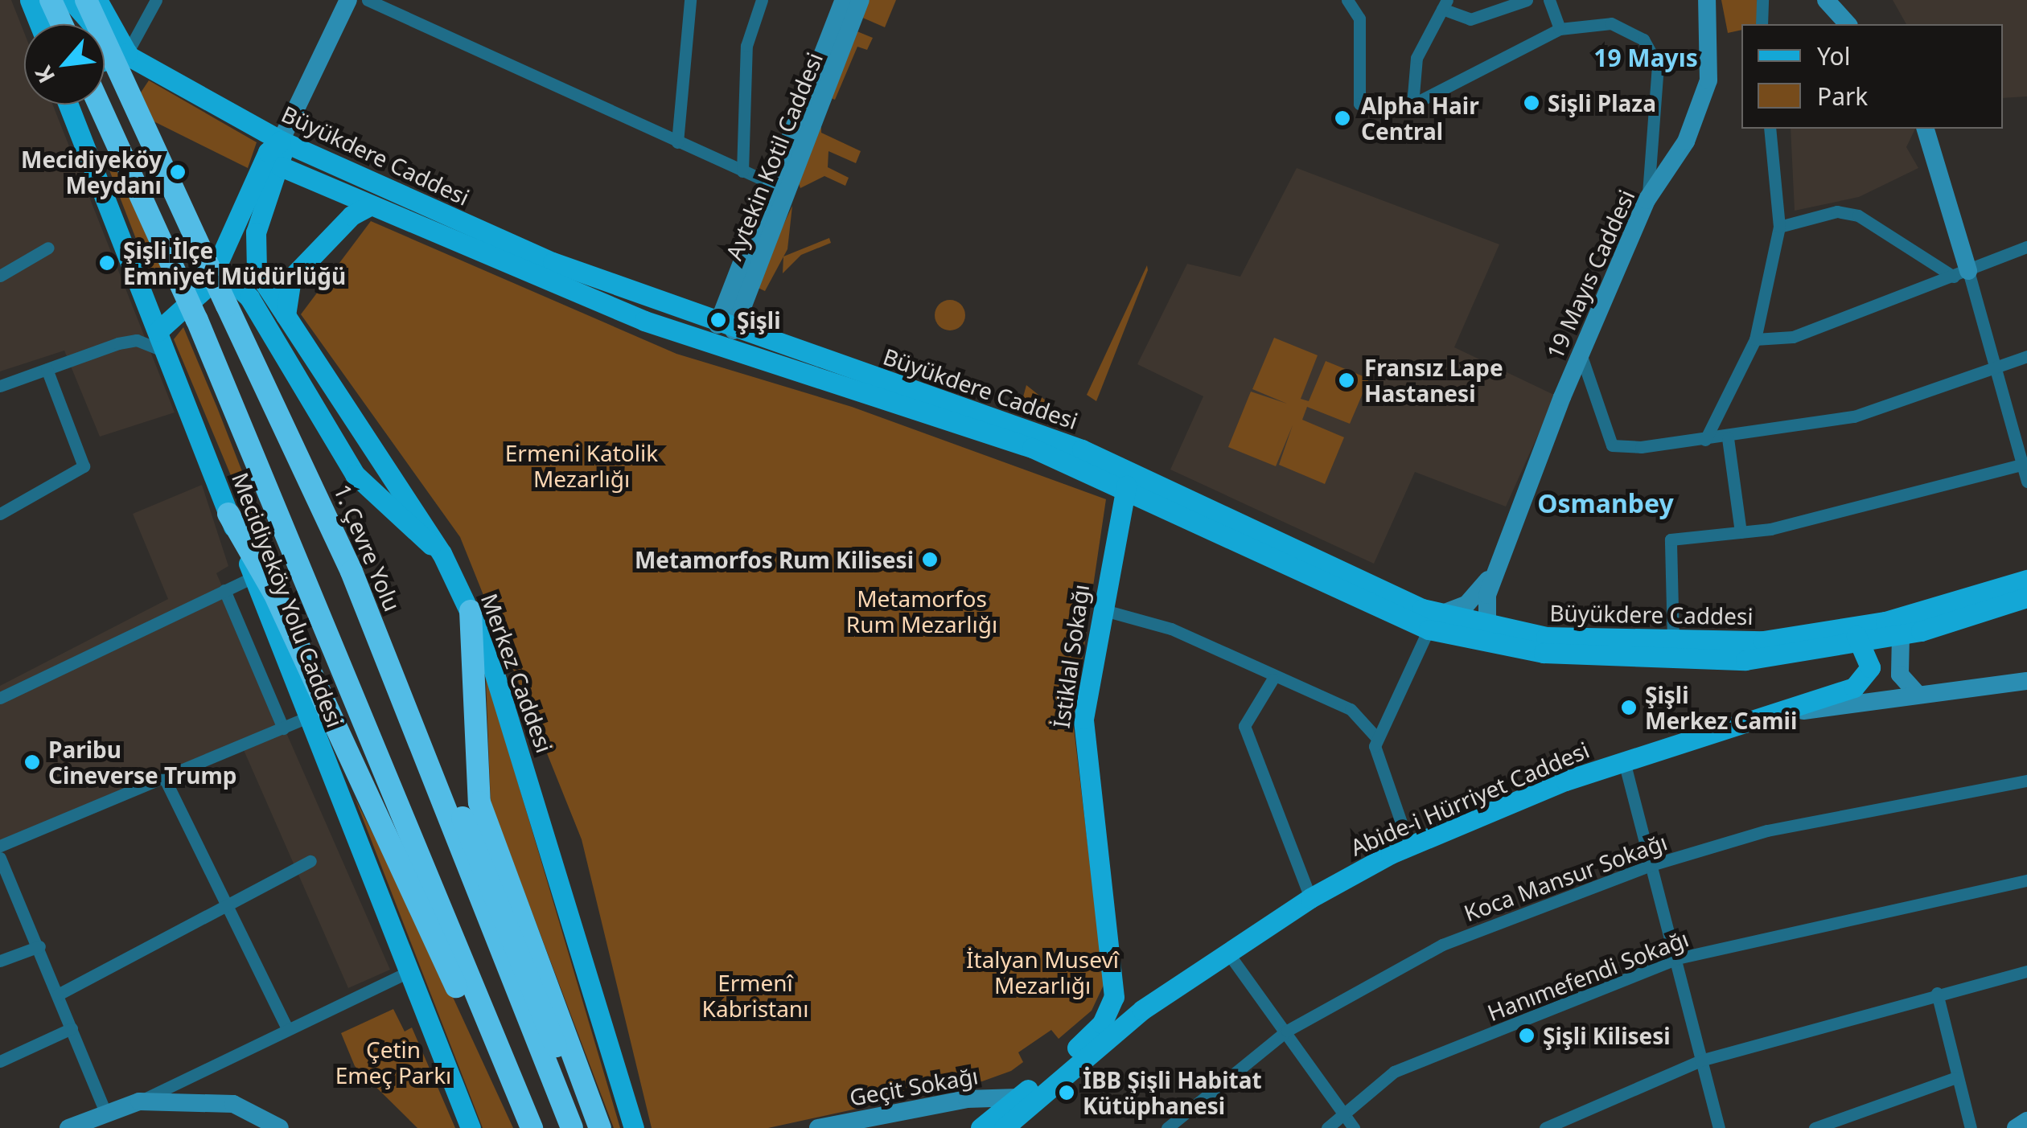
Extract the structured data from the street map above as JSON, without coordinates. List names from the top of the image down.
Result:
{
  "streets": {
    "highway": ["1. Çevre Yolu"],
    "main road": [
      "Büyükdere Caddesi",
      "Aytekin Kotil Caddesi",
      "19 Mayıs Caddesi",
      "Mecidiyeköy Yolu Caddesi",
      "İstiklal Sokağı",
      "Merkez Caddesi",
      "Abide-i Hürriyet Caddesi",
      "Geçit Sokağı"
    ],
    "street": ["Koca Mansur Sokağı", "Hanımefendi Sokağı"]
  },
  "crossings": [
    ["Büyükdere Caddesi", "Aytekin Kotil Caddesi"],
    ["Büyükdere Caddesi", "19 Mayıs Caddesi"],
    ["Büyükdere Caddesi", "İstiklal Sokağı"],
    ["Büyükdere Caddesi", "Merkez Caddesi"]
  ],
  "districts": ["19 Mayıs", "Osmanbey"],
  "parks": [
    "Ermeni Katolik Mezarlığı",
    "Metamorfos Rum Mezarlığı",
    "İtalyan Musevî Mezarlığı",
    "Ermenî Kabristanı",
    "Çetin Emeç Parkı"
  ],
  "places": [
    "Sişli Plaza",
    "Alpha Hair Central",
    "Mecidiyeköy Meydanı",
    "Şişli İlçe Emniyet Müdürlüğü",
    "Şişli",
    "Fransız Lape Hastanesi",
    "Metamorfos Rum Kilisesi",
    "Şişli Merkez Camii",
    "Paribu Cineverse Trump",
    "Şişli Kilisesi",
    "İBB Şişli Habitat Kütüphanesi"
  ],
  "legend": ["Yol", "Park"],
  "north": "bottom left"
}
